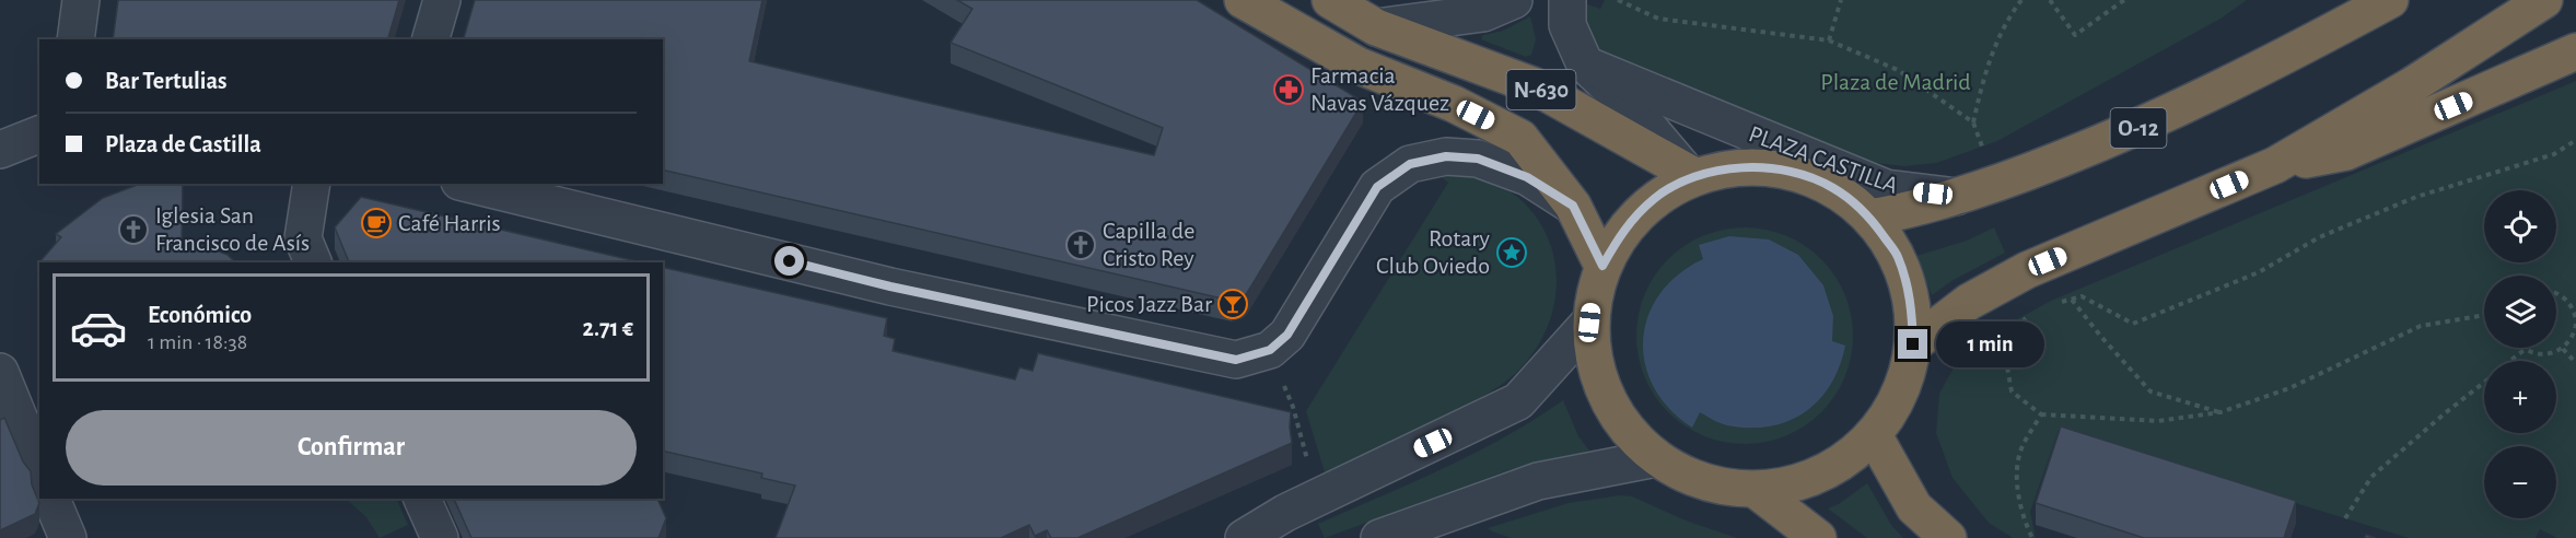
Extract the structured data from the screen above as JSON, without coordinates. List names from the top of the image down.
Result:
{
  "streets": {
    "highway": ["N-630", "O-12"],
    "street": ["PLAZA CASTILLA"]
  },
  "crossings": [
    ["O-12", "PLAZA CASTILLA"]
  ],
  "parks": ["Plaza de Madrid"],
  "places": {
    "pharmacy": ["Farmacia Navas Vázquez"],
    "cafe": ["Café Harris"],
    "church": ["Iglesia San Francisco de Asís", "Capilla de Cristo Rey"],
    "place": ["Rotary Club Oviedo"],
    "bar": ["Picos Jazz Bar"]
  },
  "page": {
    "banner": ["Bar Tertulias", "Plaza de Castilla"],
    "map_buttons": ["+", "−"],
    "list": [
      {
        "name": "Económico",
        "note": "1 min · 18:38",
        "value": "2.71 €"
      }
    ],
    "bubble": "1 min",
    "buttons": "Confirmar"
  }
}
